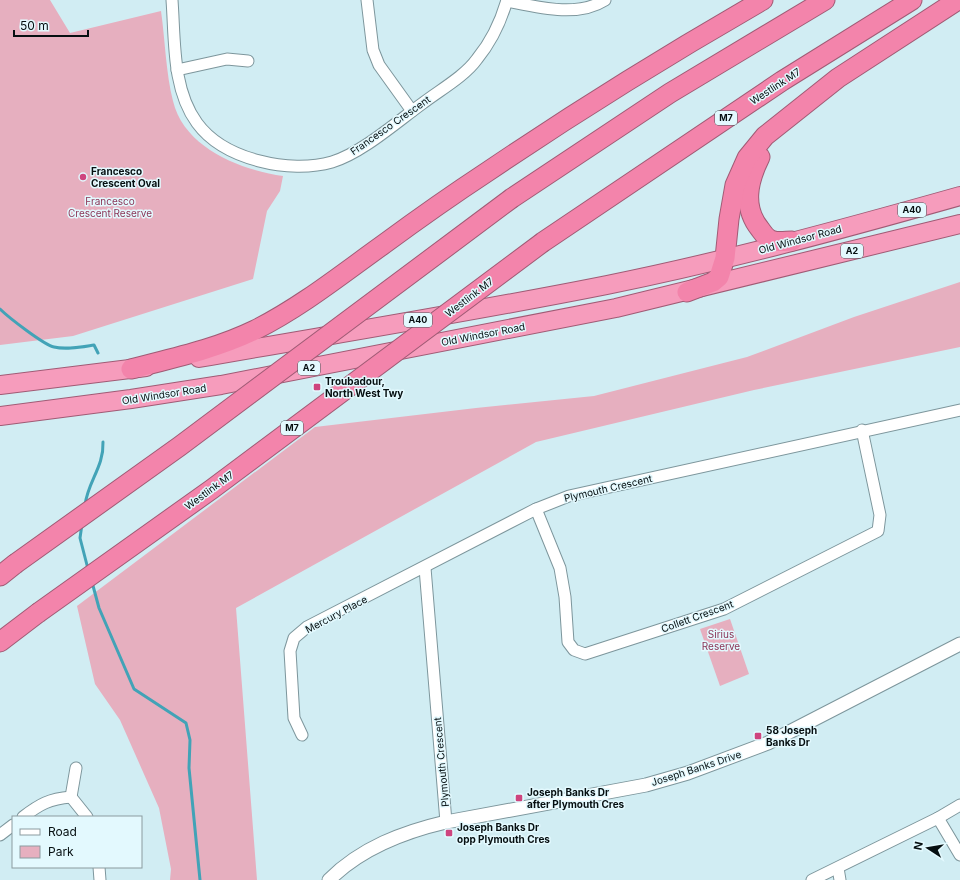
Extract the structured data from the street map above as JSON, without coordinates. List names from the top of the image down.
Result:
{
  "streets": {
    "highway": [
      "Westlink M7",
      "M7",
      "A40",
      "Old Windsor Road",
      "A2"
    ],
    "street": [
      "Francesco Crescent",
      "Plymouth Crescent",
      "Mercury Place",
      "Collett Crescent",
      "Joseph Banks Drive"
    ]
  },
  "crossings": [
    ["Plymouth Crescent", "Mercury Place"],
    ["Plymouth Crescent", "Collett Crescent"],
    ["Plymouth Crescent", "Joseph Banks Drive"]
  ],
  "parks": ["Francesco Crescent Reserve", "Sirius Reserve"],
  "places": {
    "other": ["Francesco Crescent Oval"],
    "transit": [
      "Troubadour, North West Twy",
      "58 Joseph Banks Dr",
      "Joseph Banks Dr after Plymouth Cres",
      "Joseph Banks Dr opp Plymouth Cres"
    ]
  },
  "legend": ["Road", "Park"],
  "scale_bar": "50 m",
  "north": "left"
}
